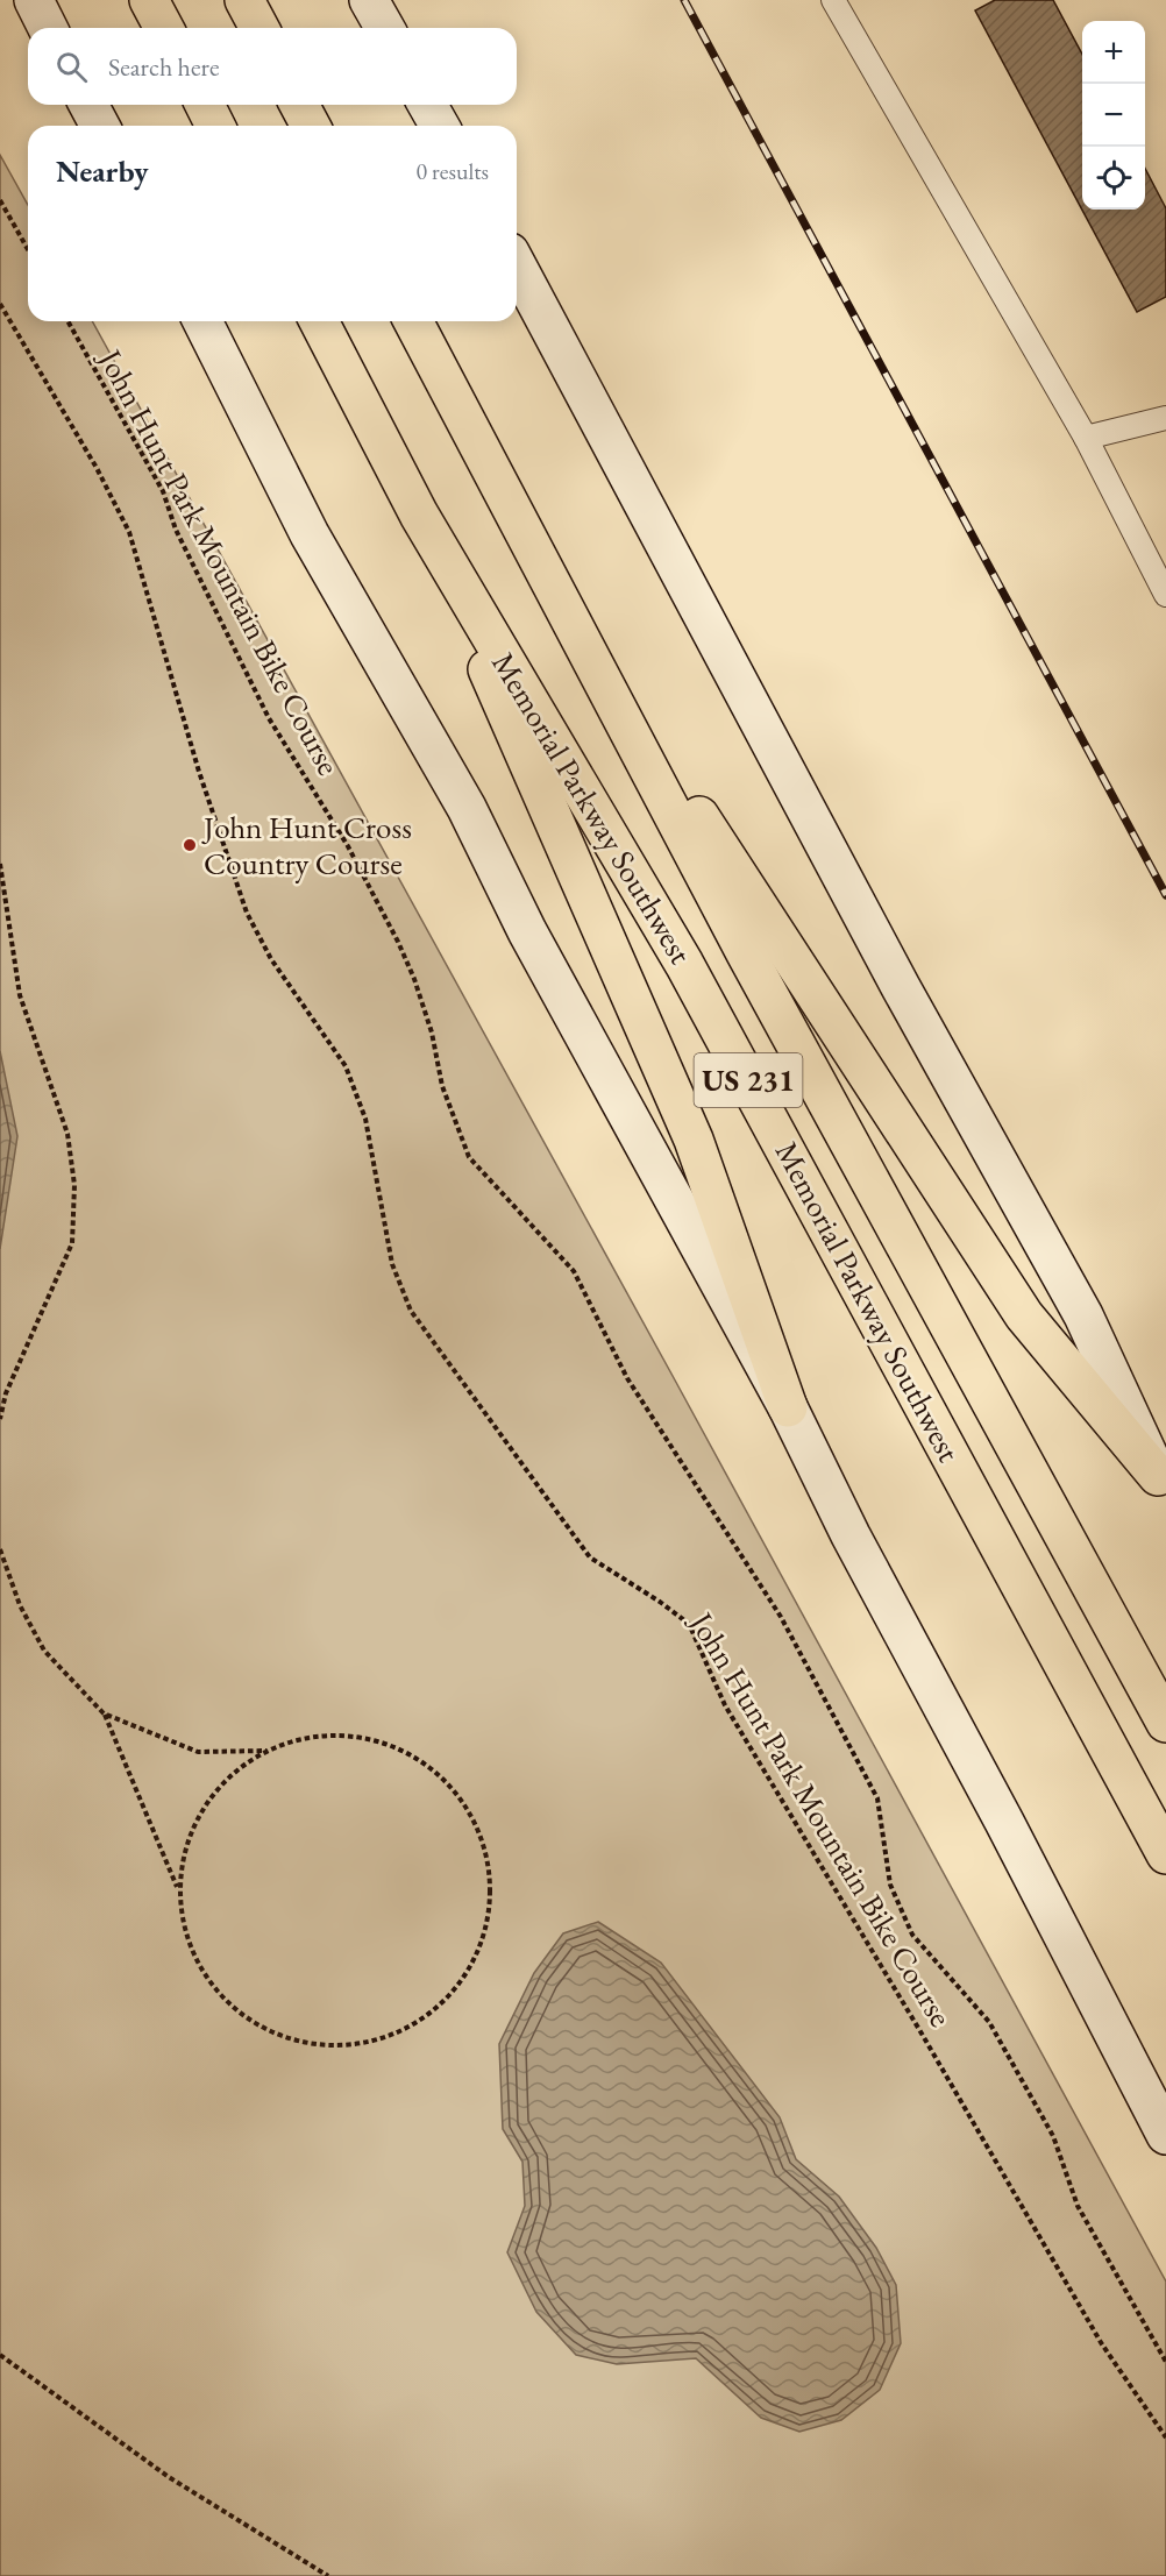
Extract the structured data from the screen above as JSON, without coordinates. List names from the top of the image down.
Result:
{
  "streets": {
    "highway": ["Memorial Parkway Southwest", "US 231"],
    "path": ["John Hunt Park Mountain Bike Course"]
  },
  "places": ["John Hunt Cross Country Course"],
  "page": {
    "map_buttons": ["+", "−"],
    "search": "Search here",
    "heading": ["Nearby", "0 results"]
  }
}
